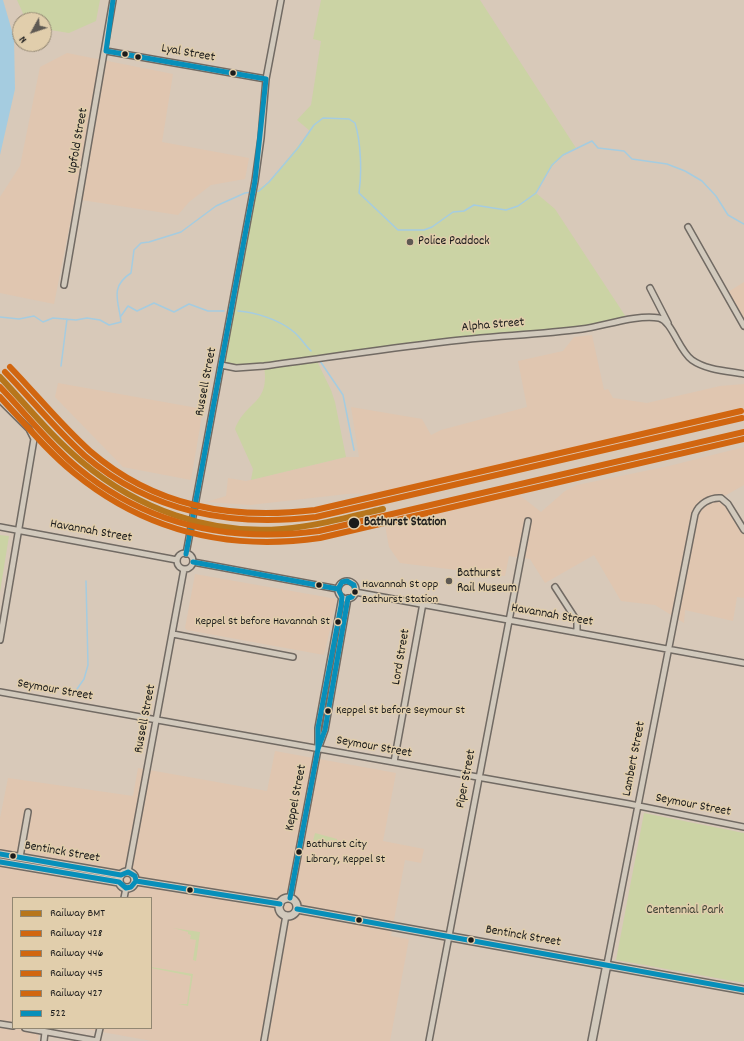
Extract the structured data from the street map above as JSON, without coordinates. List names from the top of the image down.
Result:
{
  "streets": {
    "main road": ["Lambert Street", "Bentinck Street"],
    "street": [
      "Lyal Street",
      "Upfold Street",
      "Alpha Street",
      "Russell Street",
      "Havannah Street",
      "Lord Street",
      "Seymour Street",
      "Piper Street",
      "Keppel Street"
    ]
  },
  "crossings": [
    ["Lyal Street", "Upfold Street"],
    ["Lyal Street", "Russell Street"],
    ["Alpha Street", "Russell Street"],
    ["Russell Street", "Havannah Street"],
    ["Russell Street", "Seymour Street"],
    ["Russell Street", "Bentinck Street"],
    ["Havannah Street", "Lord Street"],
    ["Havannah Street", "Lambert Street"],
    ["Havannah Street", "Piper Street"],
    ["Havannah Street", "Keppel Street"],
    ["Lord Street", "Seymour Street"],
    ["Seymour Street", "Lambert Street"],
    ["Seymour Street", "Piper Street"],
    ["Seymour Street", "Keppel Street"],
    ["Lambert Street", "Bentinck Street"],
    ["Piper Street", "Bentinck Street"],
    ["Keppel Street", "Bentinck Street"]
  ],
  "parks": ["Centennial Park"],
  "places": [
    "Police Paddock",
    "Bathurst Station",
    "Bathurst Rail Museum",
    "Havannah St opp Bathurst Station",
    "Keppel St before Havannah St",
    "Keppel St before Seymour St",
    "Bathurst City Library, Keppel St"
  ],
  "lines": [
    "transit line 522",
    "rail line 427",
    "rail line 446",
    "rail line BMT",
    "rail line 428",
    "rail line 445"
  ],
  "legend": [
    "Railway BMT",
    "Railway 428",
    "Railway 446",
    "Railway 445",
    "Railway 427",
    "522"
  ],
  "north": "bottom left"
}
